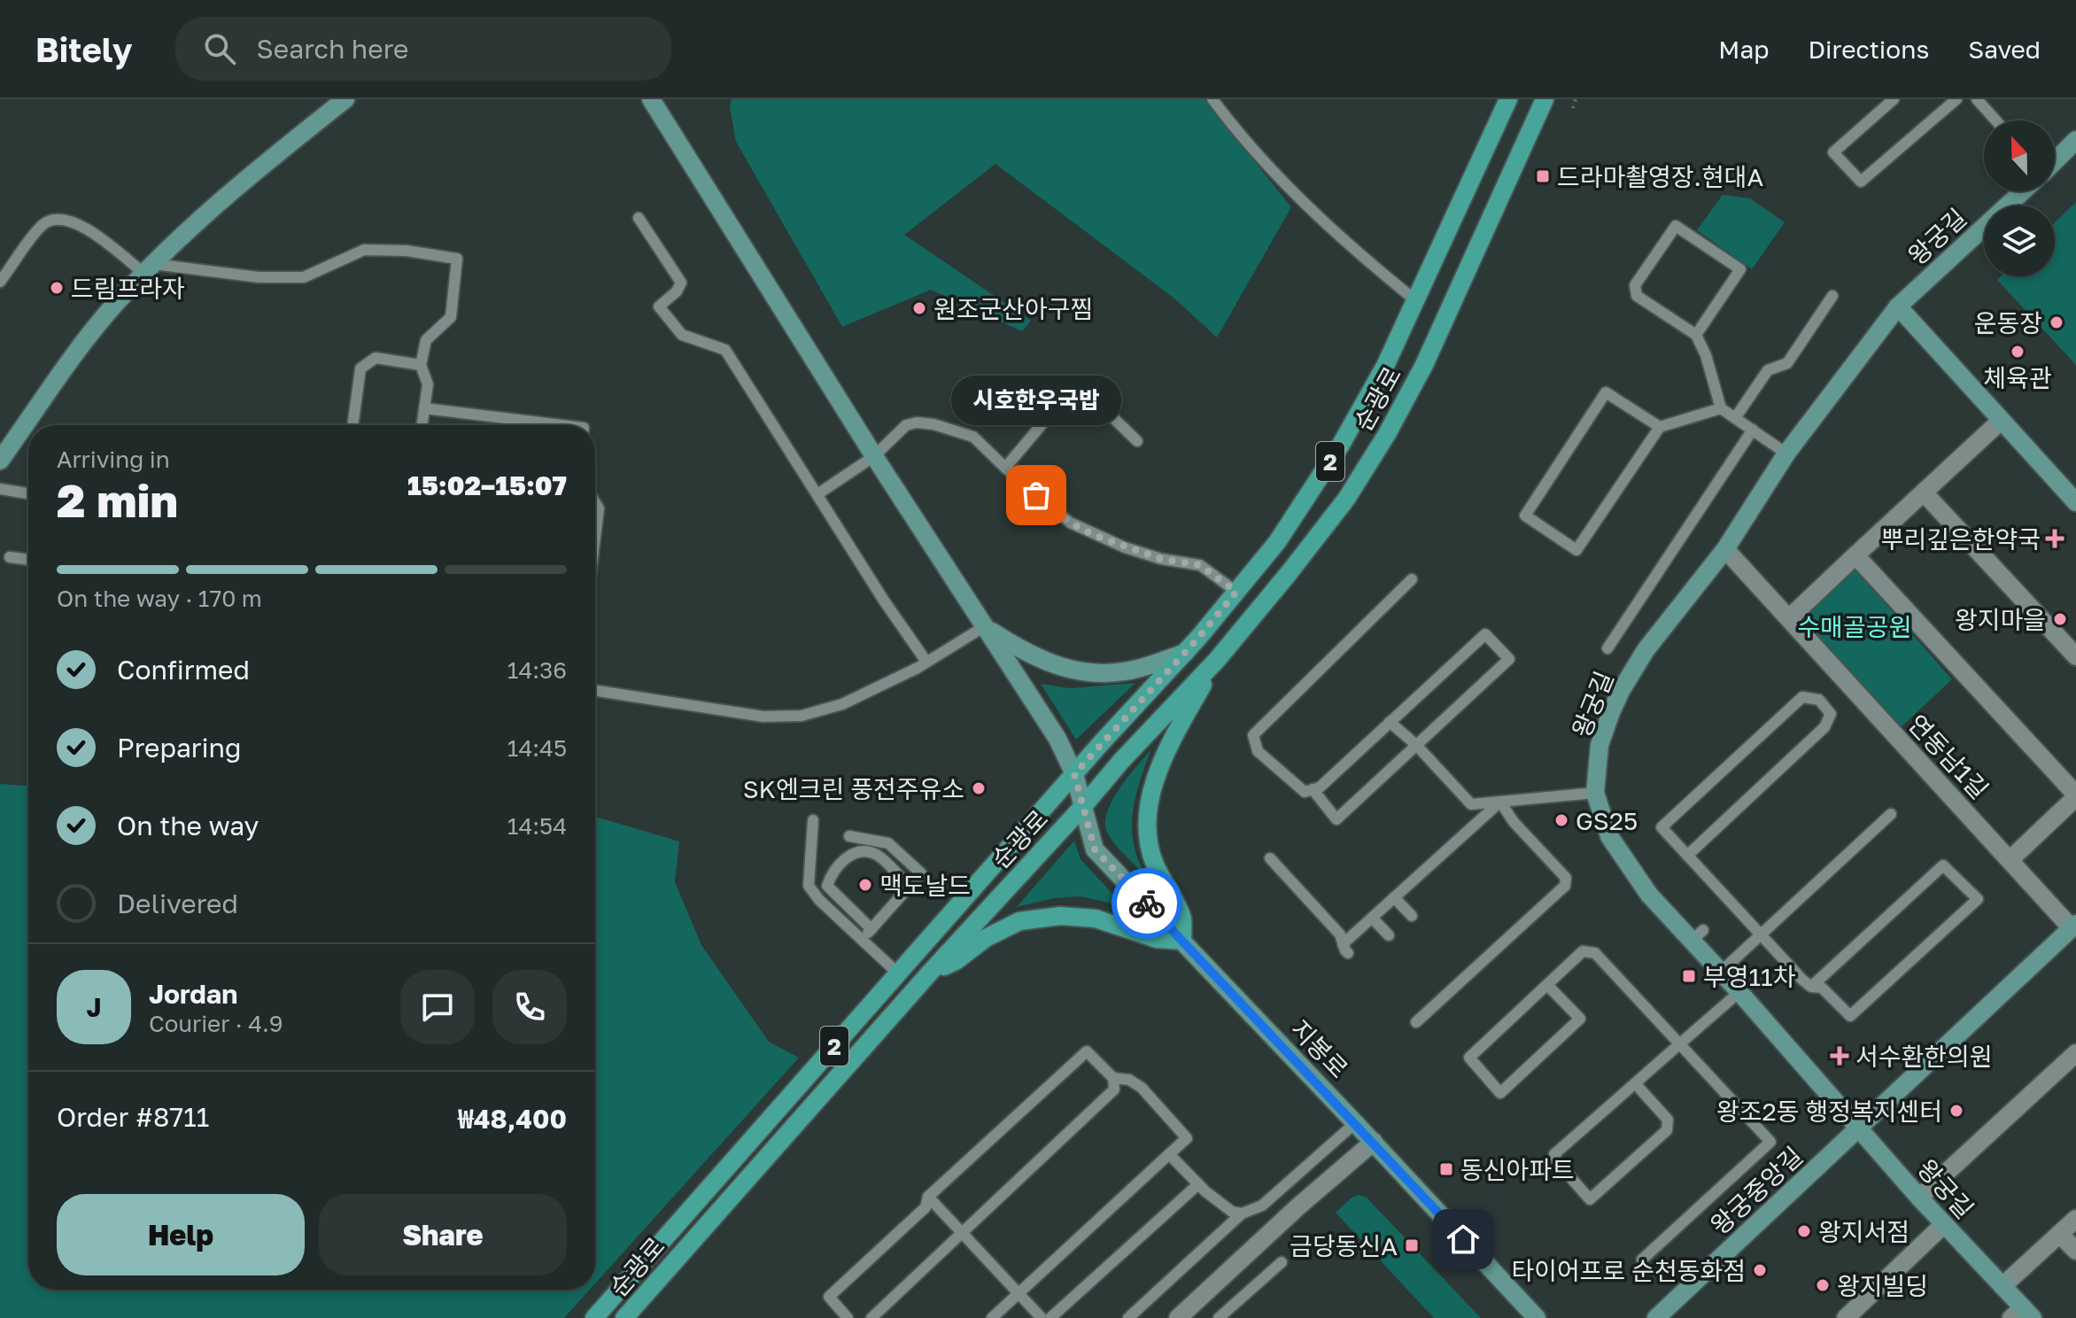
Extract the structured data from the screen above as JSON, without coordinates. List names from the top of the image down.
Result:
{
  "streets": {
    "main road": ["순광로", "2"],
    "street": [
      "왕궁길",
      "연동남1길",
      "지봉로",
      "왕궁중앙길"
    ]
  },
  "crossings": [
    ["왕궁길", "연동남1길"],
    ["왕궁길", "왕궁중앙길"],
    ["순광로", "지봉로"],
    ["연동남1길", "왕궁중앙길"]
  ],
  "parks": ["수매골공원"],
  "places": {
    "transit": [
      "드라마촬영장.현대A",
      "부영11차",
      "동신아파트",
      "금당동신A"
    ],
    "other": [
      "드림프라자",
      "원조군산아구찜",
      "운동장",
      "체육관",
      "시호한우국밥",
      "왕지마을",
      "SK엔크린 풍전주유소",
      "GS25",
      "맥도날드",
      "왕조2동 행정복지센터",
      "왕지서점",
      "타이어프로 순천동화점",
      "왕지빌딩"
    ],
    "health": ["뿌리깊은한약국", "서수환한의원"]
  },
  "north": "top",
  "page": {
    "header": "Bitely",
    "search": "Search here",
    "nav": ["Map", "Directions", "Saved"],
    "bubble": "시호한우국밥",
    "heading": ["2 min", "Arriving in", "15:02–15:07"],
    "panel": [
      "Jordan",
      "Courier · 4.9",
      "Order #8711",
      "₩48,400"
    ],
    "bar": "On the way · 170 m",
    "list": [
      ["Confirmed", "14:36"],
      ["Preparing", "14:45"],
      ["On the way", "14:54"],
      "Delivered"
    ],
    "round": "J",
    "buttons": ["Help", "Share"]
  }
}
